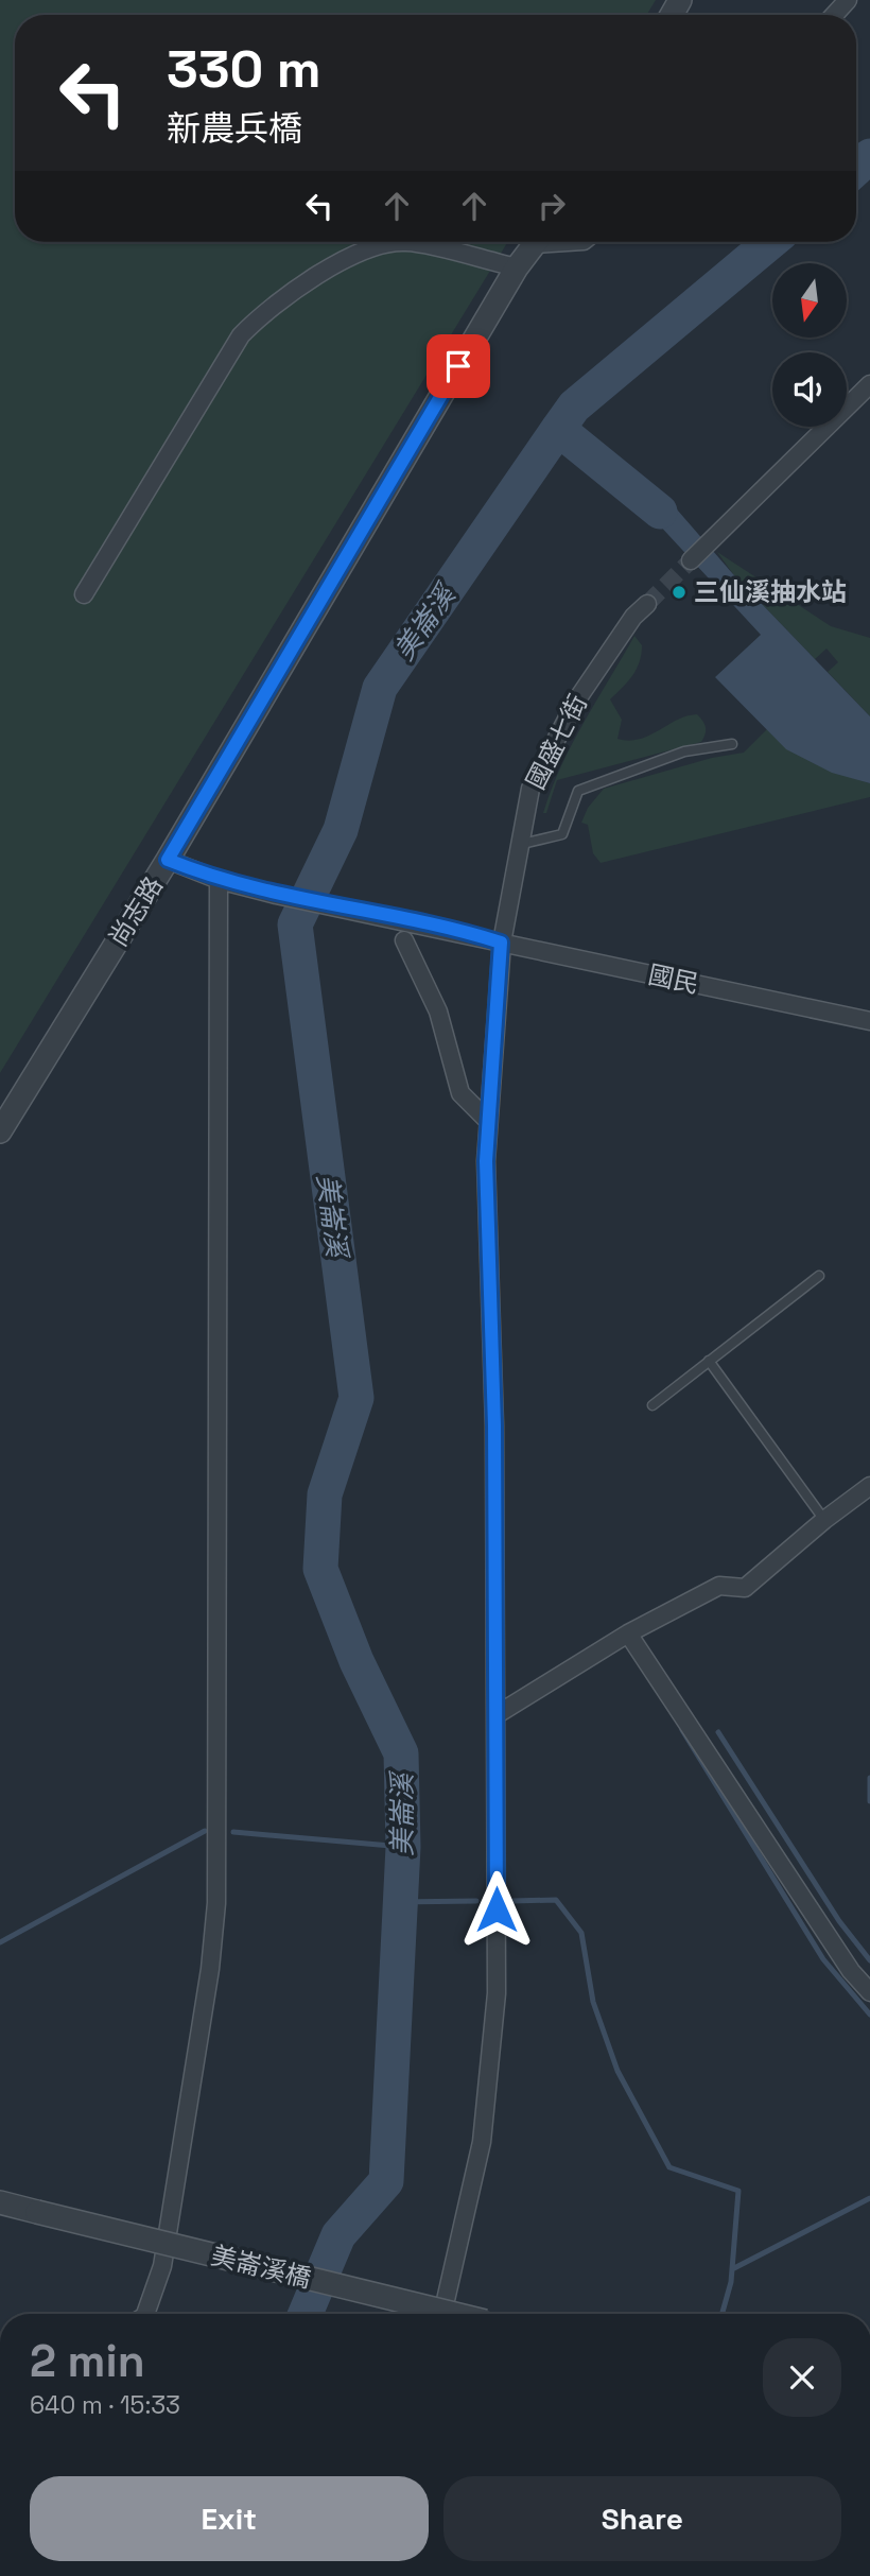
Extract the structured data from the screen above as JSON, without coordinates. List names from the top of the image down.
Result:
{
  "streets": {
    "street": [
      "國盛七街",
      "尚志路",
      "國民",
      "美崙溪橋"
    ]
  },
  "crossings": [
    ["國盛七街", "國民"],
    ["尚志路", "國民"]
  ],
  "water": ["美崙溪"],
  "places": ["三仙溪抽水站"],
  "north": "bottom",
  "page": {
    "turn": ["330 m", "新農兵橋"],
    "heading": ["2 min", "640 m · 15:33"],
    "buttons": ["Exit", "Share"]
  }
}
